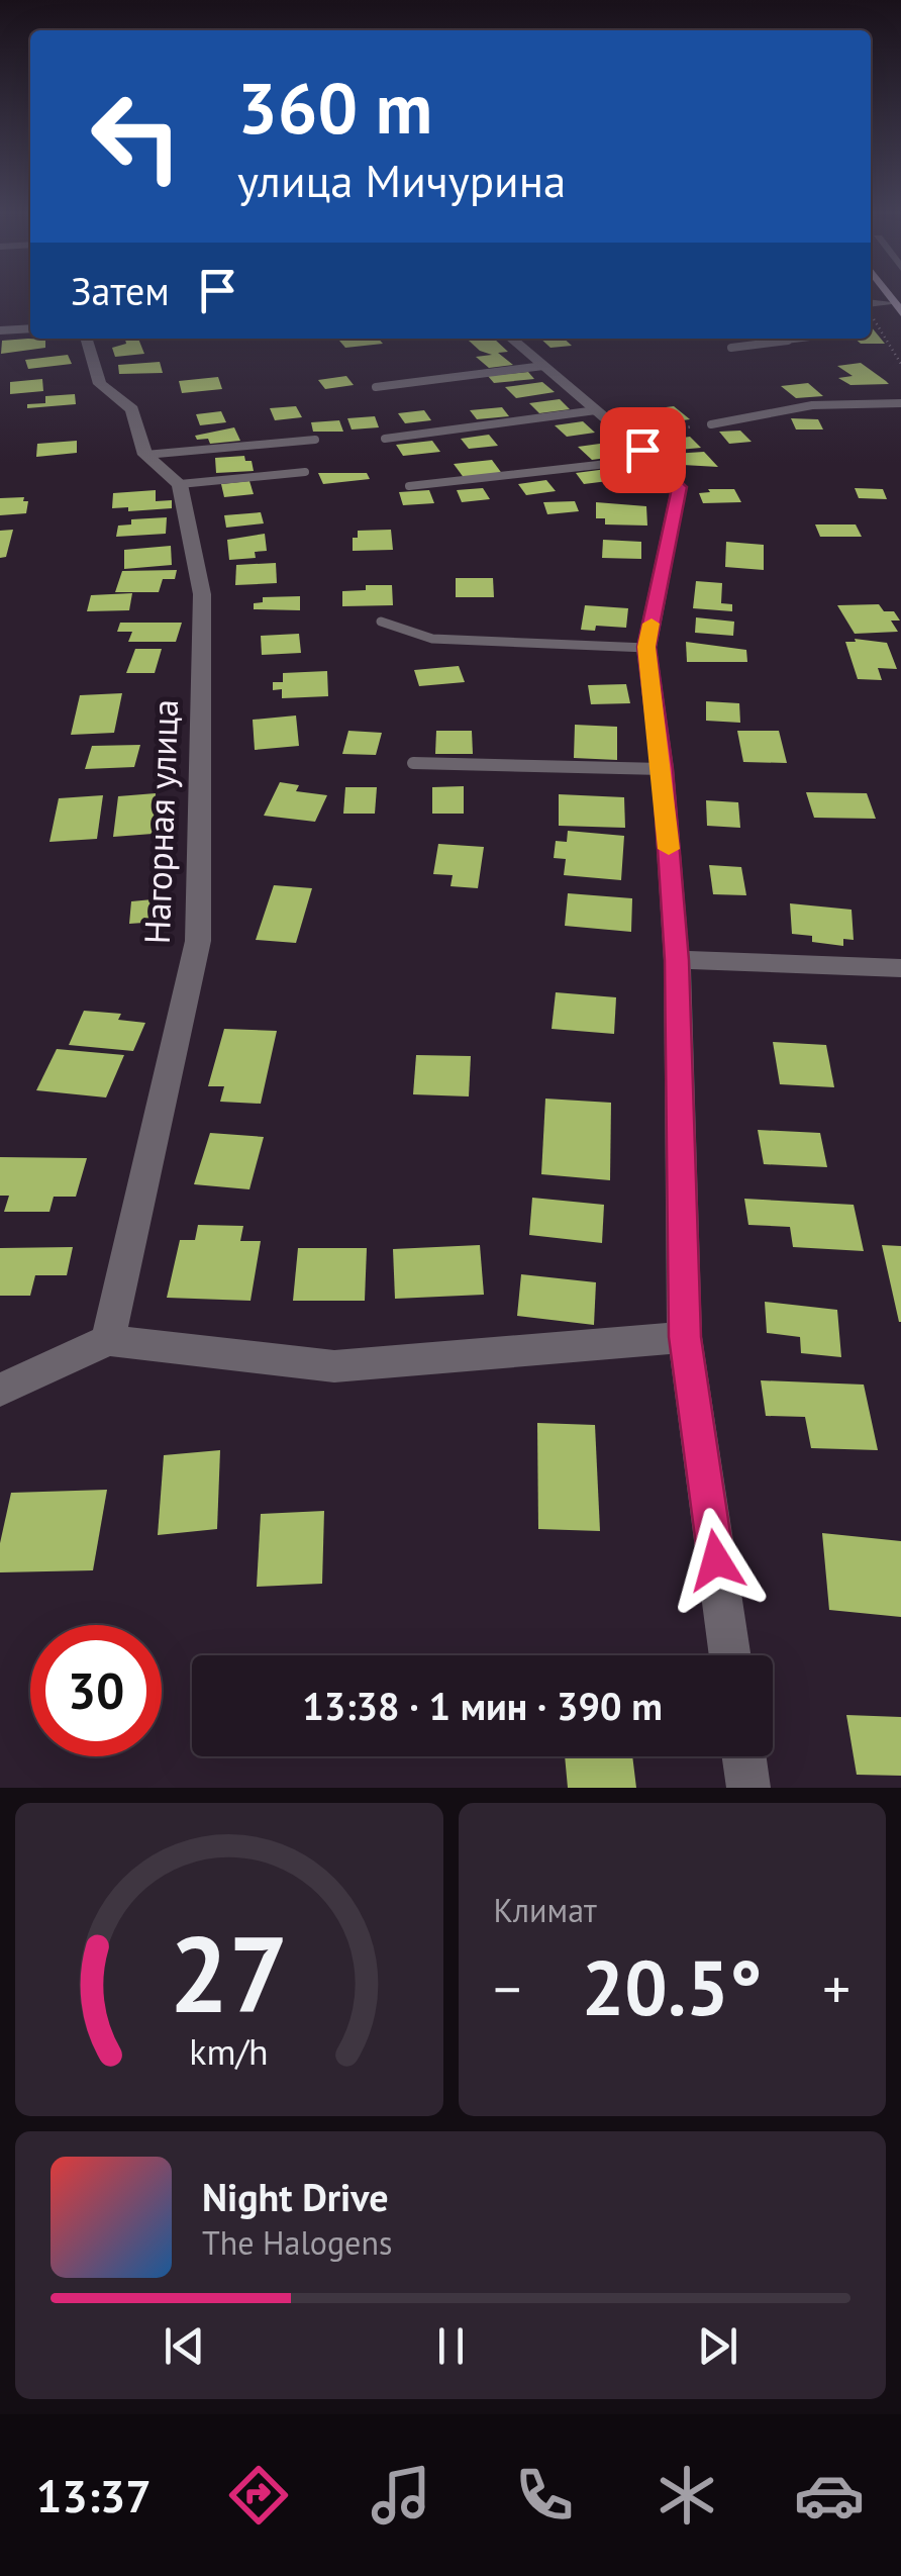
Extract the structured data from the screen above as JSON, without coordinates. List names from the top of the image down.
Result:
{
  "streets": {
    "street": ["Нагорная улица"]
  },
  "page": {
    "turn": ["360 m", "улица Мичурина"],
    "then": "Затем",
    "limit": "30",
    "trip": "13:38 · 1 мин · 390 m",
    "tile": "Климат",
    "heat": ["−", "20.5°", "+"],
    "song": ["Night Drive", "The Halogens"],
    "tabs": "13:37",
    "gauge": ["27", "km/h"]
  }
}
